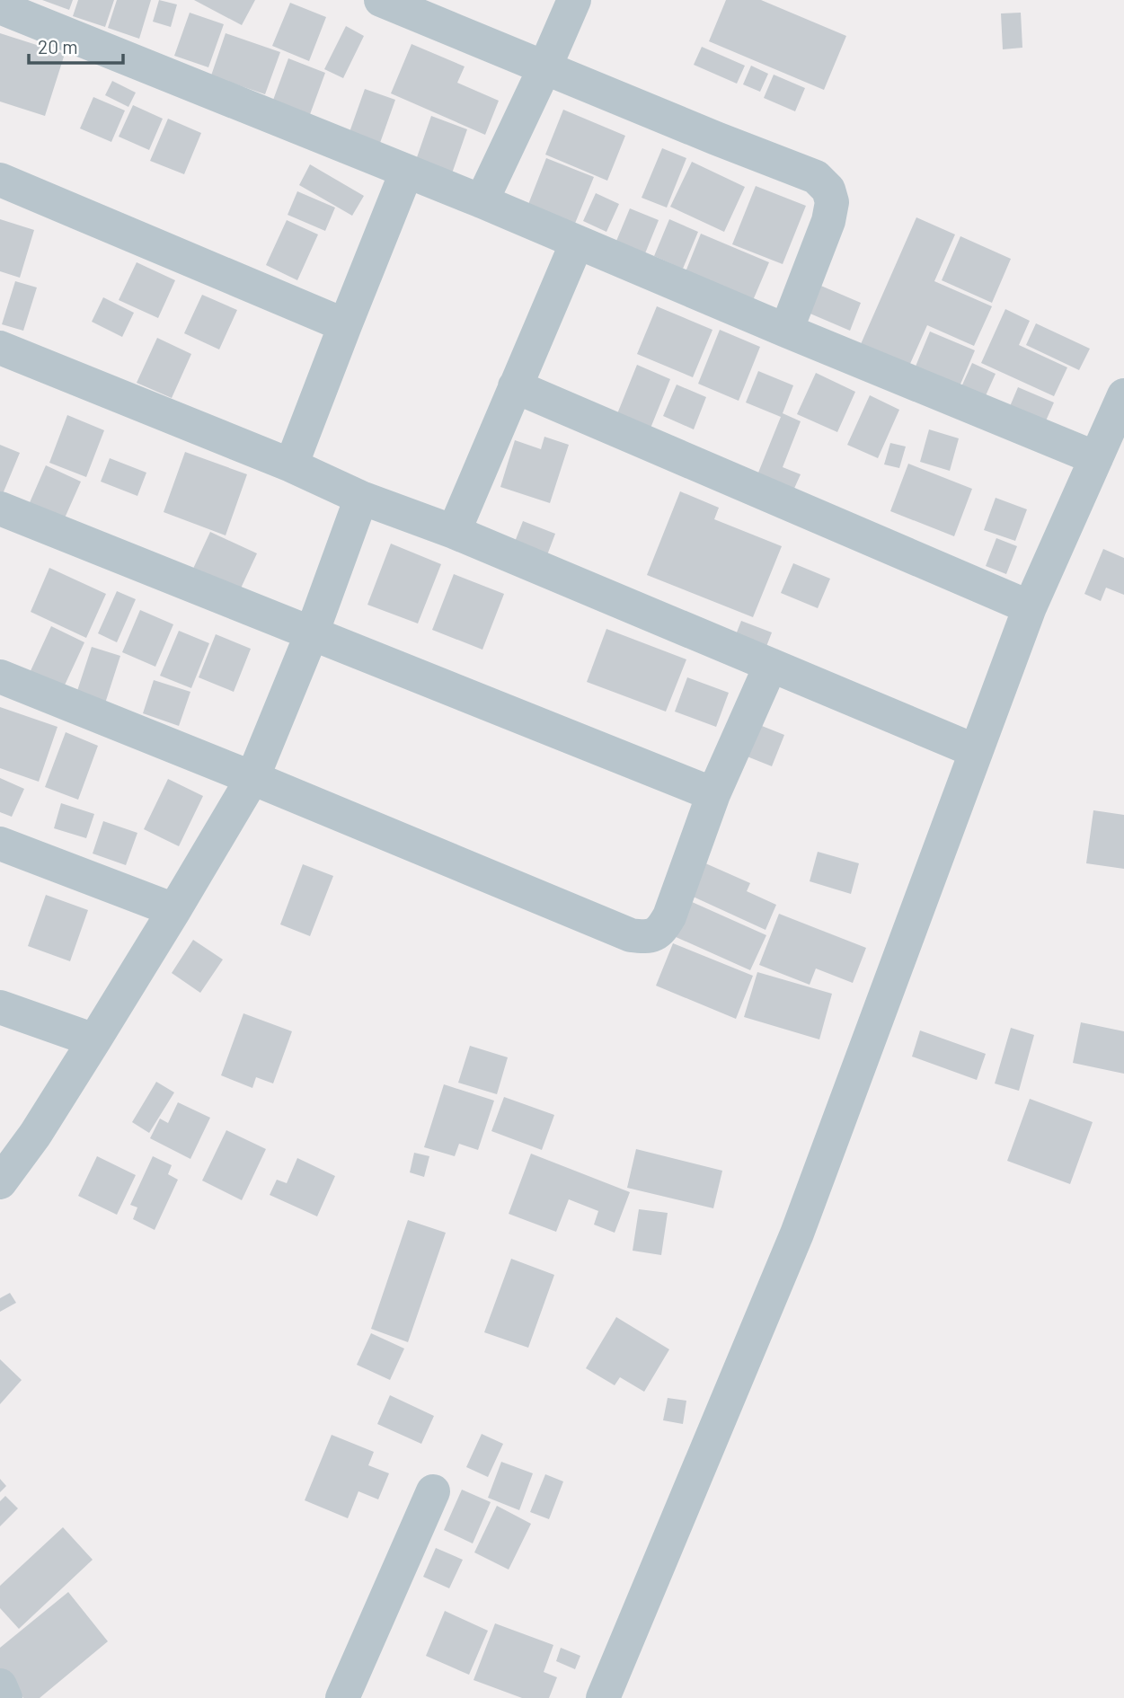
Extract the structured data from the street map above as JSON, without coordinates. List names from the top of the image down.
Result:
{
  "scale_bar": "20 m"
}
